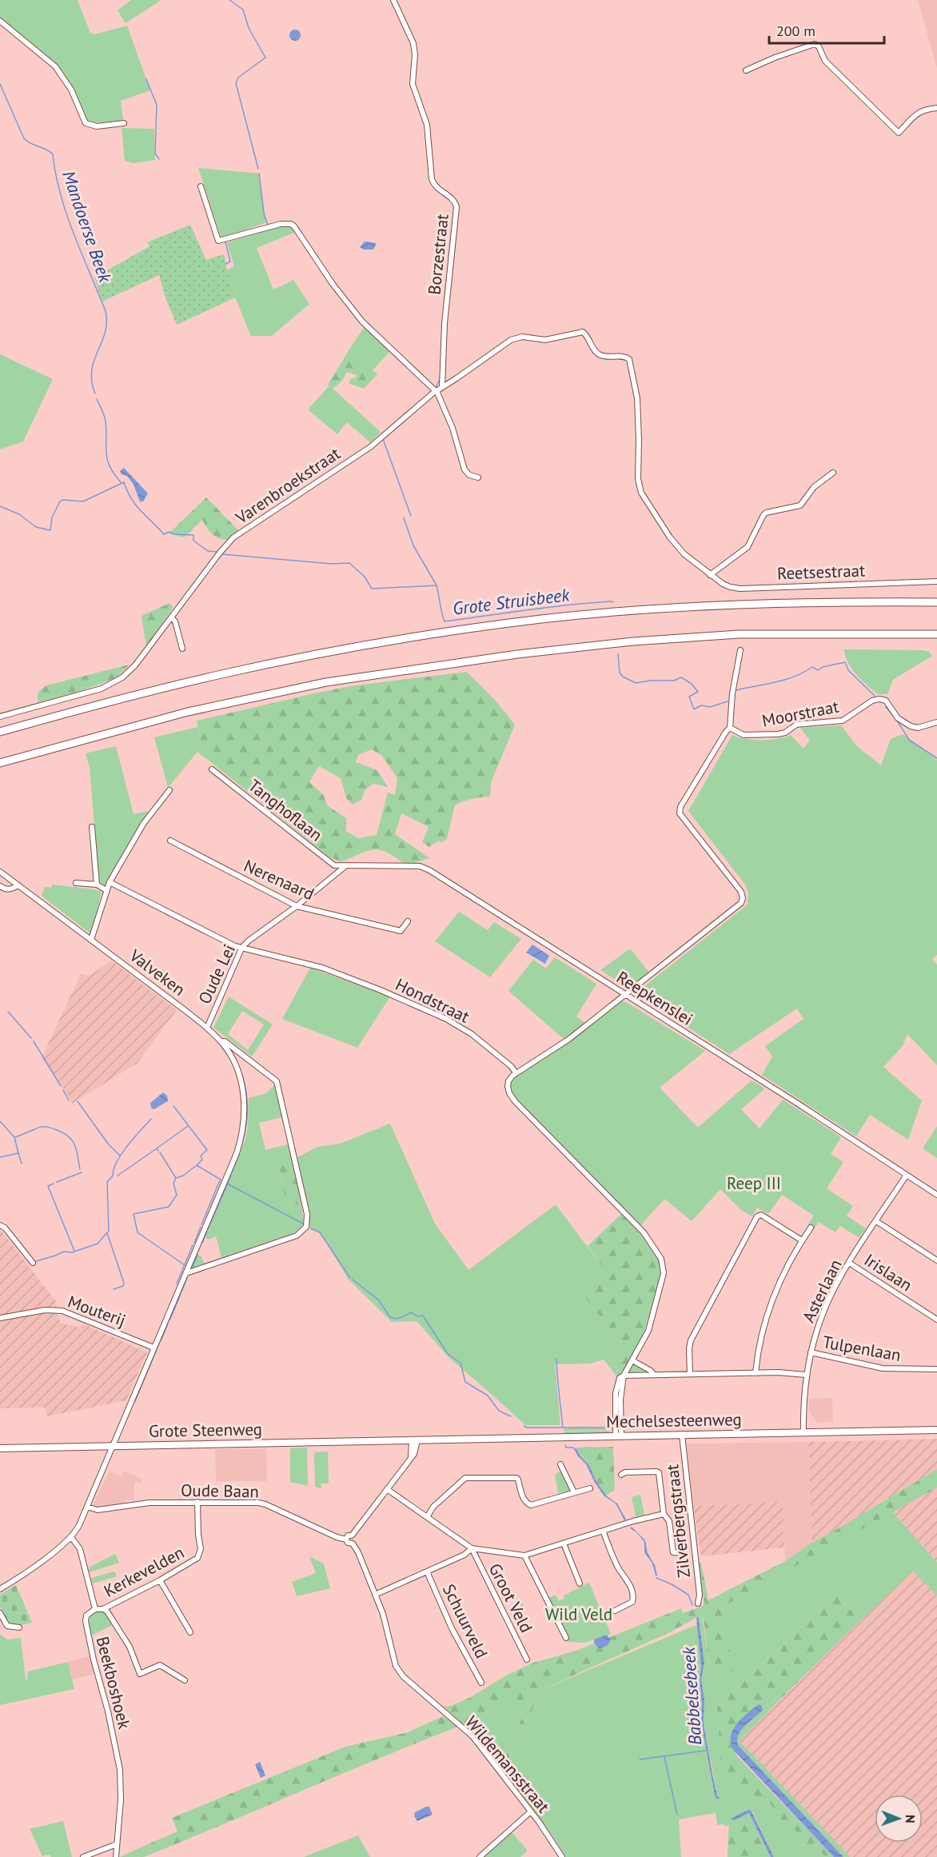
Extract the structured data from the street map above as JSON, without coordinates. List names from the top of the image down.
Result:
{
  "streets": {
    "main road": ["Mechelsesteenweg", "Grote Steenweg"],
    "street": [
      "Borzestraat",
      "Varenbroekstraat",
      "Reetsestraat",
      "Moorstraat",
      "Tanghoflaan",
      "Nerenaard",
      "Valveken",
      "Oude Lei",
      "Reepkenslei",
      "Hondstraat",
      "Irislaan",
      "Asterlaan",
      "Mouterij",
      "Tulpenlaan",
      "Oude Baan",
      "Zilverbergstraat",
      "Kerkevelden",
      "Groot Veld",
      "Schuurveld",
      "Beekboshoek",
      "Wildemansstraat"
    ]
  },
  "crossings": [
    ["Borzestraat", "Varenbroekstraat"],
    ["Borzestraat", "Reetsestraat"],
    ["Varenbroekstraat", "Reetsestraat"],
    ["Tanghoflaan", "Oude Lei"],
    ["Tanghoflaan", "Reepkenslei"],
    ["Nerenaard", "Oude Lei"],
    ["Valveken", "Oude Lei"],
    ["Oude Lei", "Reepkenslei"],
    ["Oude Lei", "Hondstraat"],
    ["Reepkenslei", "Asterlaan"],
    ["Irislaan", "Asterlaan"],
    ["Asterlaan", "Tulpenlaan"],
    ["Asterlaan", "Mechelsesteenweg"],
    ["Mechelsesteenweg", "Grote Steenweg"],
    ["Mechelsesteenweg", "Zilverbergstraat"],
    ["Oude Baan", "Kerkevelden"],
    ["Oude Baan", "Wildemansstraat"]
  ],
  "water": ["Mandoerse Beek", "Grote Struisbeek", "Babbelsebeek"],
  "parks": ["Reep III", "Wild Veld"],
  "scale_bar": "200 m",
  "north": "right"
}
